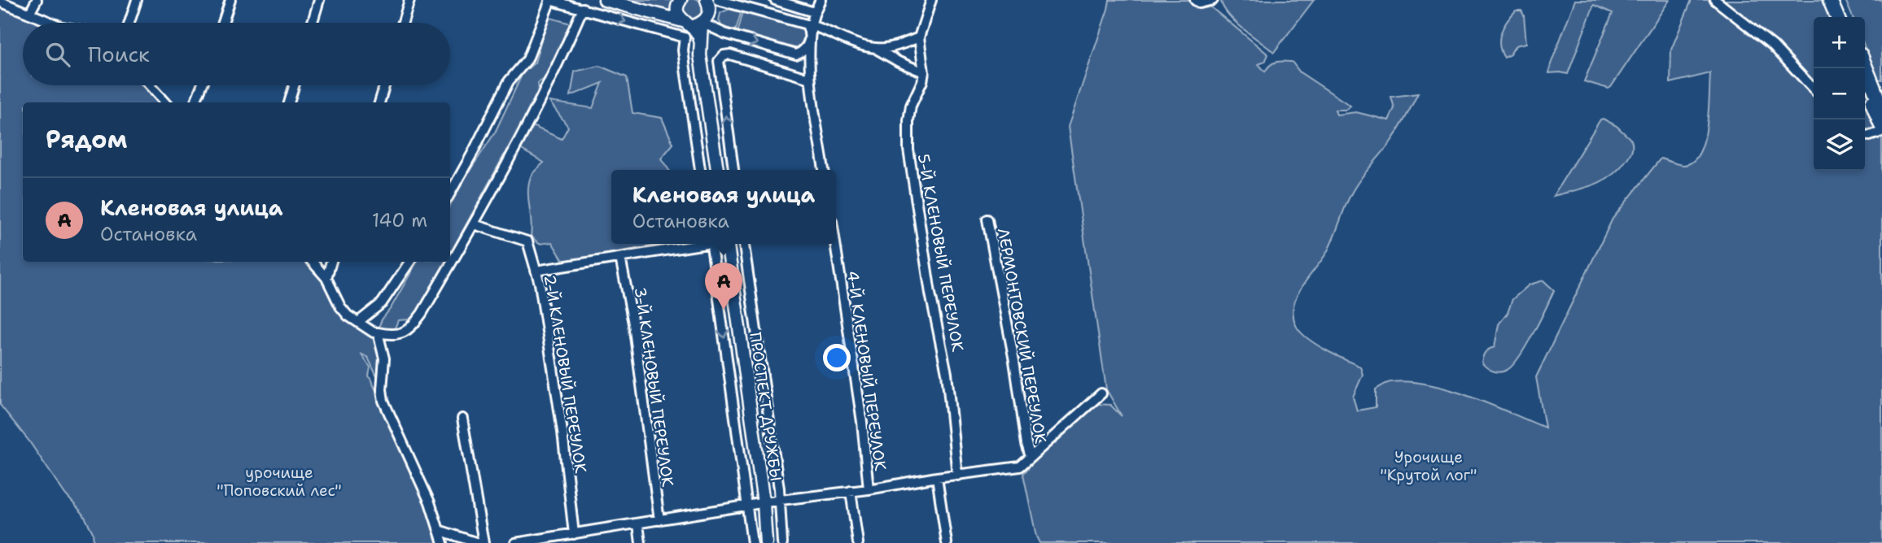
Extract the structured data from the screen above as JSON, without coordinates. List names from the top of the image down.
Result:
{
  "streets": {
    "main road": ["ПРОСПЕКТ ДРУЖБЫ"],
    "street": [
      "5-Й КЛЕНОВЫЙ ПЕРЕУЛОК",
      "ЛЕРМОНТОВСКИЙ ПЕРЕУЛОК",
      "4-Й КЛЕНОВЫЙ ПЕРЕУЛОК",
      "2-Й КЛЕНОВЫЙ ПЕРЕУЛОК",
      "3-Й КЛЕНОВЫЙ ПЕРЕУЛОК"
    ]
  },
  "parks": ["Урочище \"Крутой лог\"", "урочище \"Поповский лес\""],
  "page": {
    "map_buttons": ["+", "−"],
    "search": "Поиск",
    "heading": "Рядом",
    "popup": ["Кленовая улица", "Остановка"],
    "list": [
      {
        "mark": "A",
        "name": "Кленовая улица",
        "note": "Остановка",
        "value": "140 m"
      }
    ],
    "pins": "A"
  }
}
